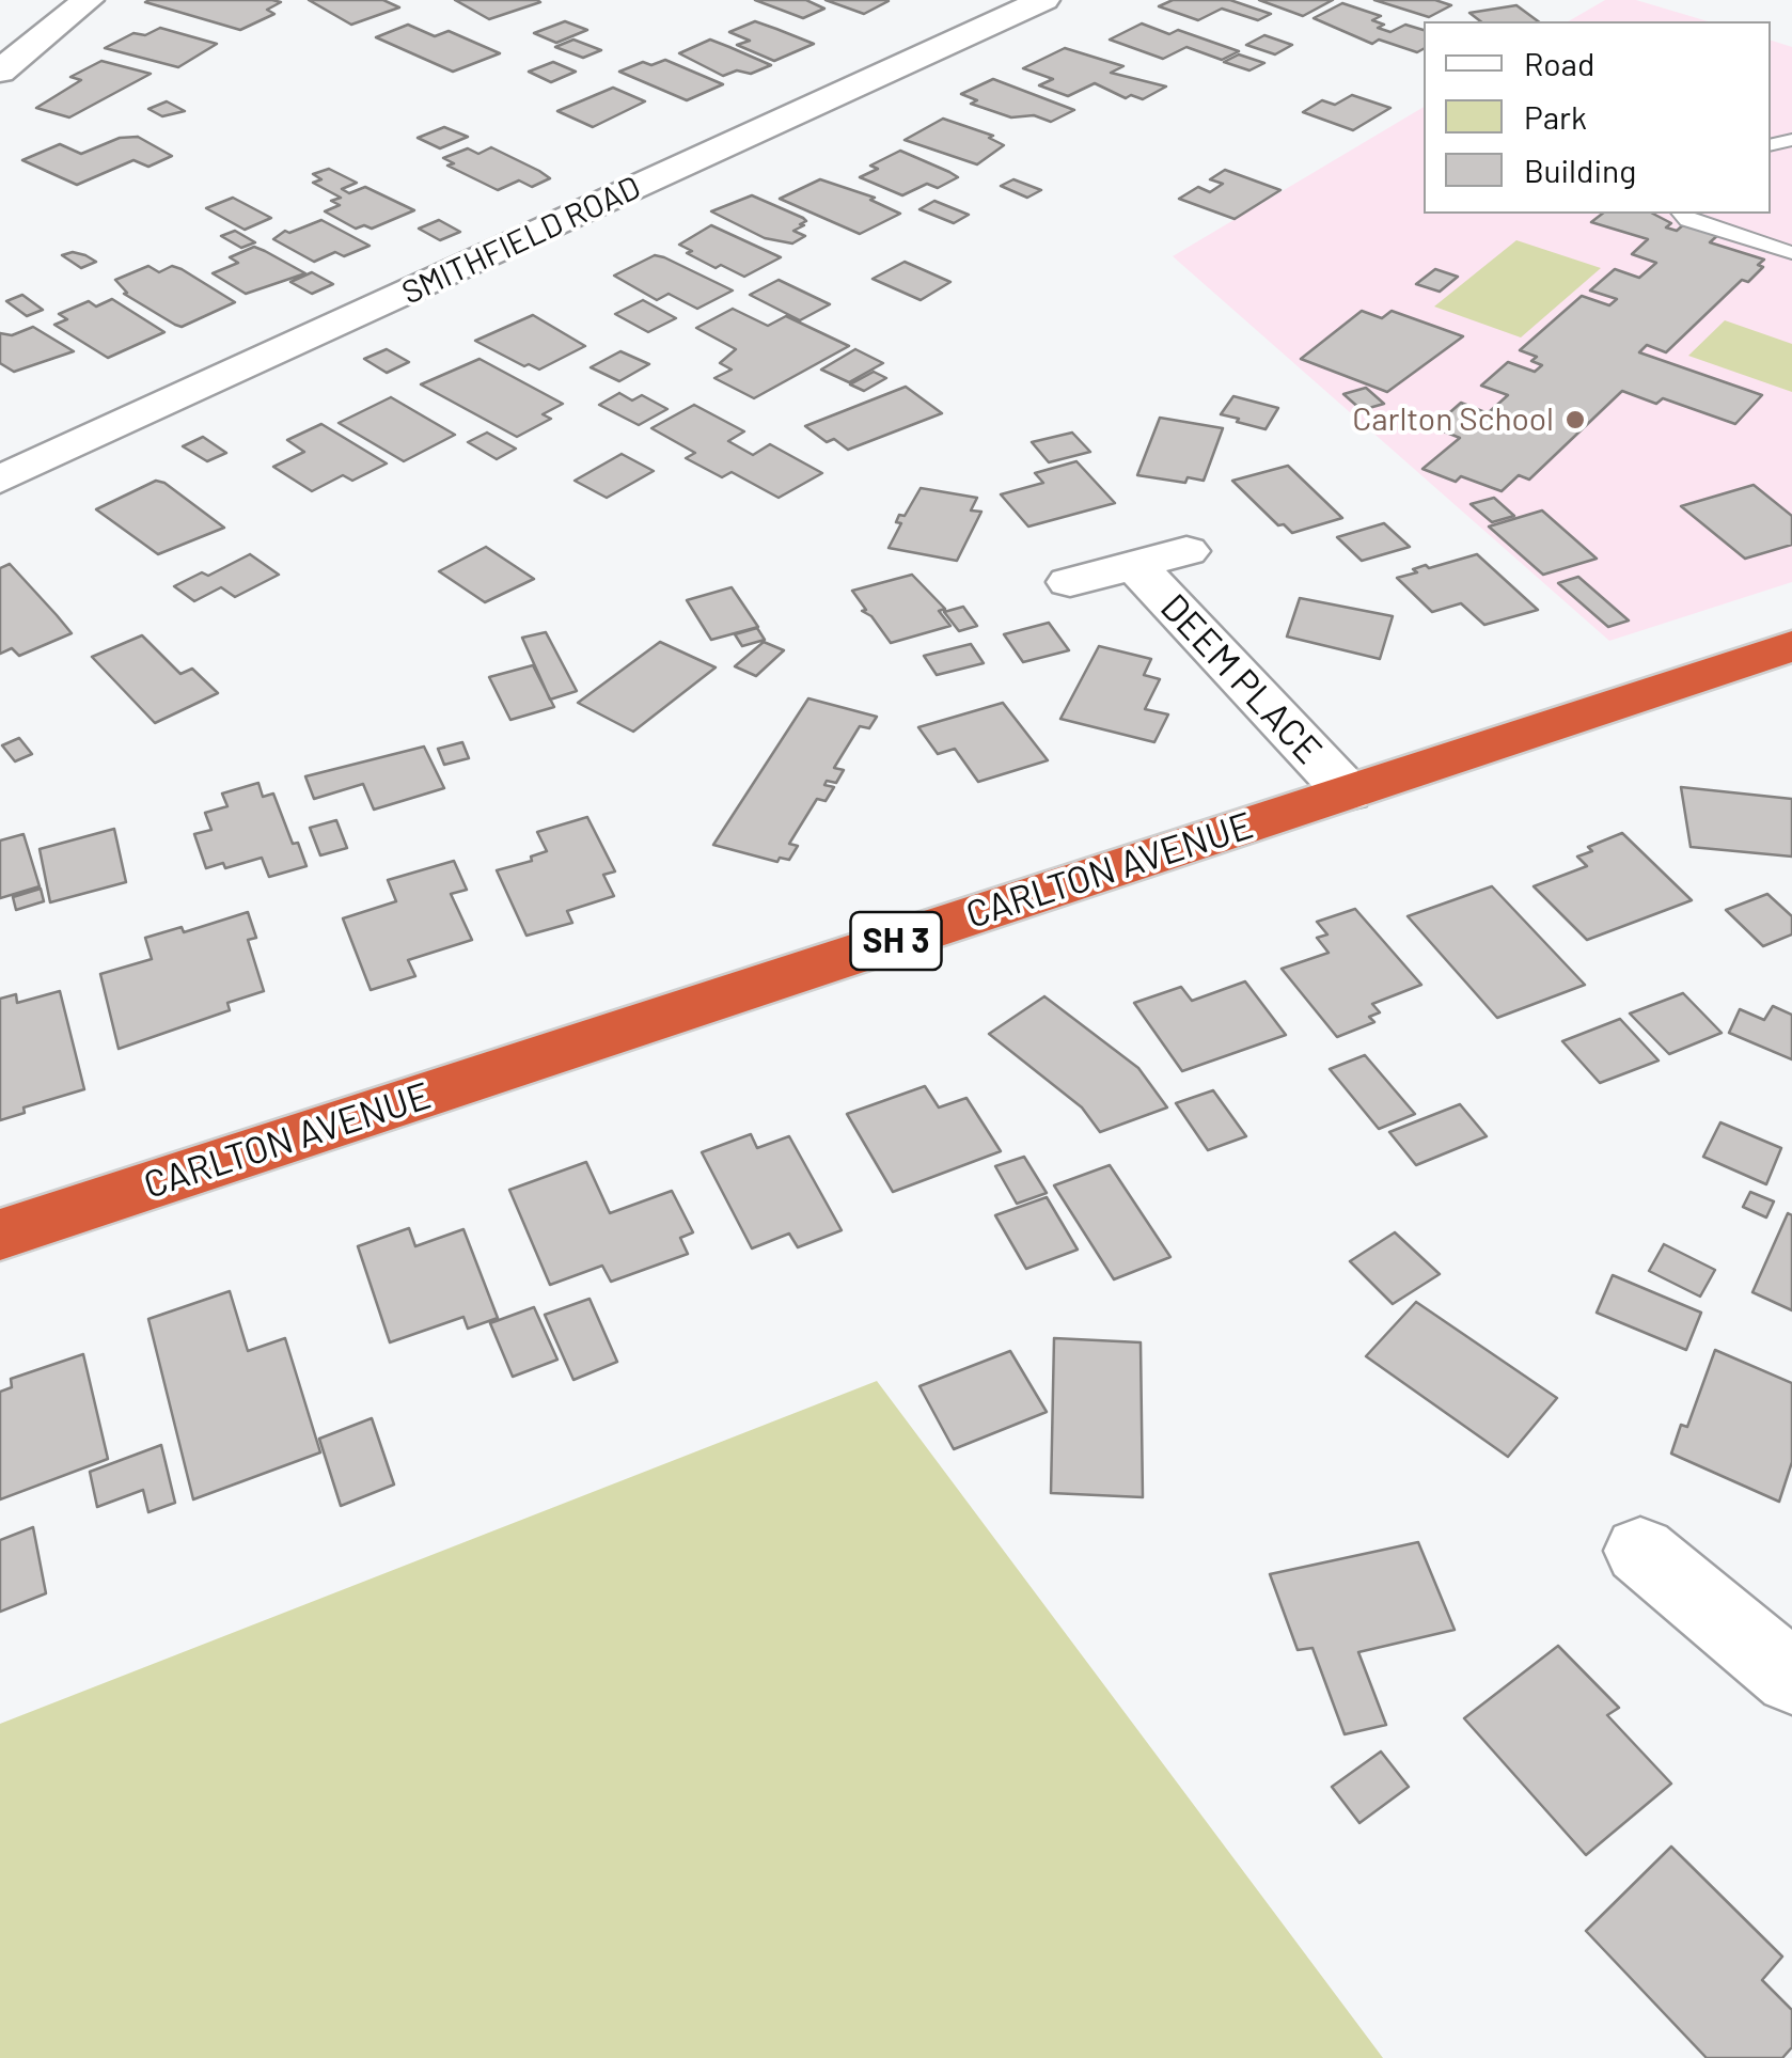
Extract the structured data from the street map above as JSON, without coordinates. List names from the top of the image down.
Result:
{
  "streets": {
    "highway": ["CARLTON AVENUE", "SH 3"],
    "street": ["SMITHFIELD ROAD", "DEEM PLACE"]
  },
  "crossings": [
    ["DEEM PLACE", "CARLTON AVENUE"]
  ],
  "places": ["Carlton School"],
  "legend": ["Road", "Park", "Building"]
}
